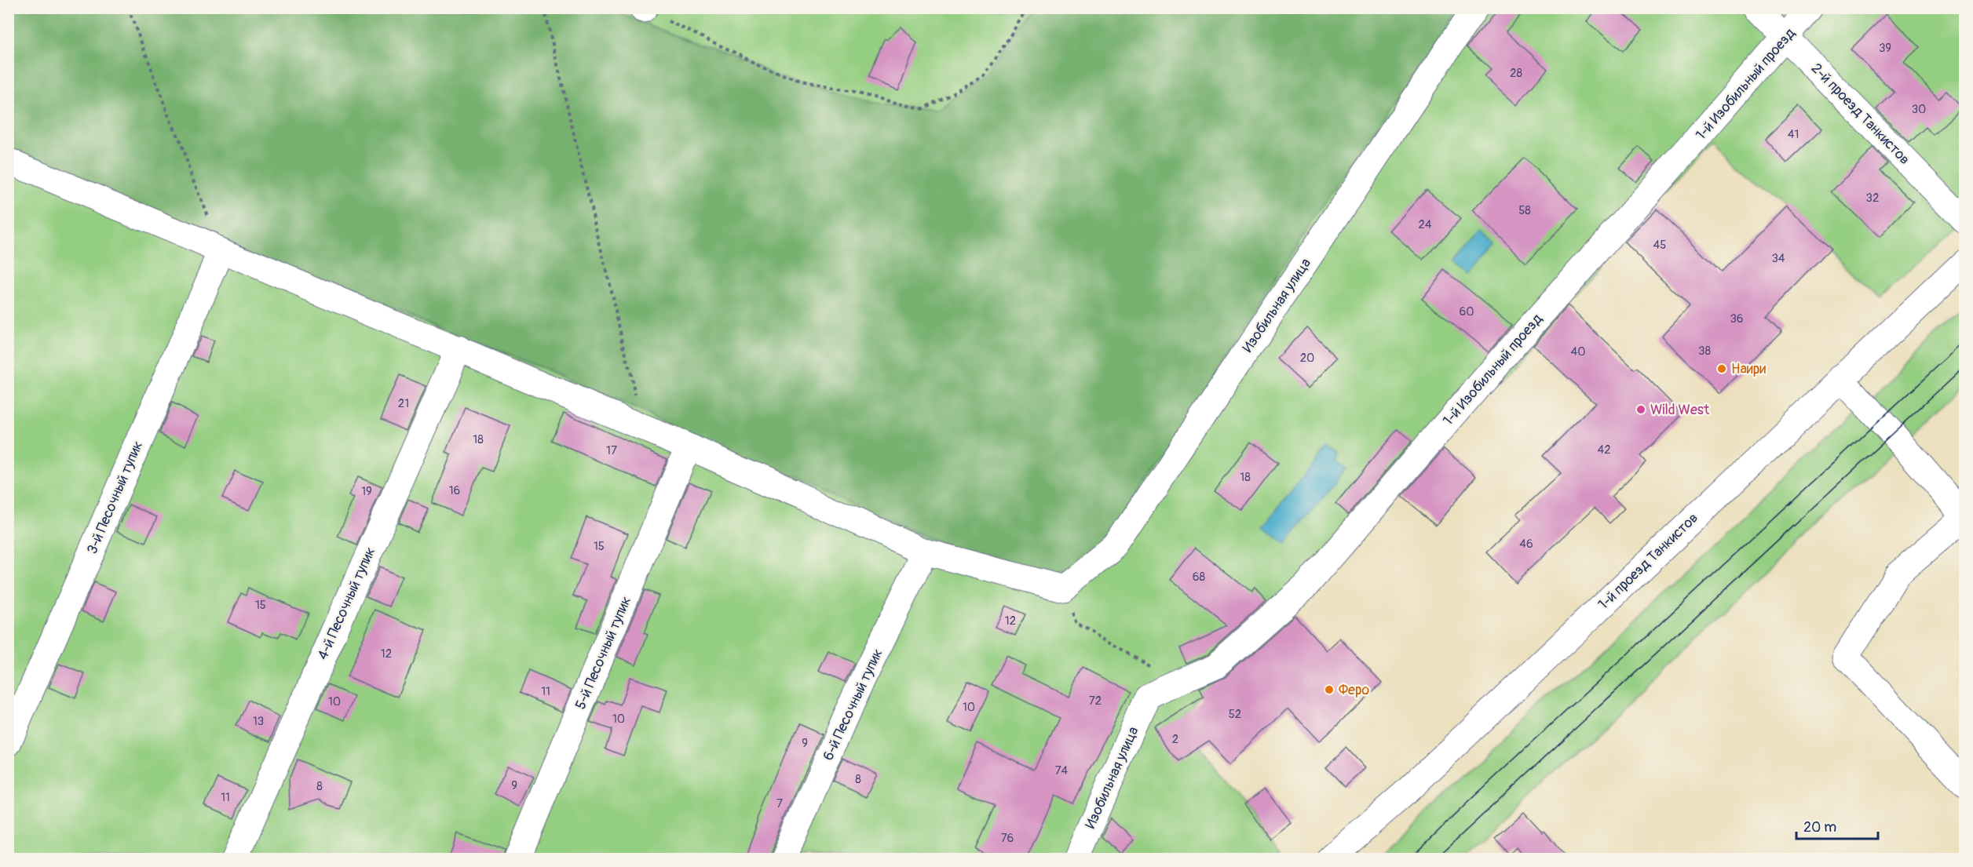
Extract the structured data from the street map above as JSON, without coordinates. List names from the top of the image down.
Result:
{
  "streets": {
    "street": [
      "1-й Изобильный проезд",
      "2-й проезд Танкистов",
      "Изобильная улица",
      "3-й Песочный тупик",
      "1-й проезд Танкистов",
      "4-й Песочный тупик",
      "5-й Песочный тупик",
      "6-й Песочный тупик"
    ]
  },
  "crossings": [
    ["1-й Изобильный проезд", "2-й проезд Танкистов"],
    ["1-й Изобильный проезд", "Изобильная улица"]
  ],
  "places": ["Наири", "Wild West", "Феро"],
  "house_numbers": [
    "39",
    "28",
    "30",
    "41",
    "32",
    "58",
    "24",
    "45",
    "34",
    "60",
    "36",
    "38",
    "40",
    "20",
    "21",
    "18",
    "42",
    "17",
    "18",
    "16",
    "19",
    "46",
    "15",
    "68",
    "15",
    "12",
    "12",
    "11",
    "72",
    "10",
    "10",
    "52",
    "10",
    "13",
    "2",
    "9",
    "74",
    "8",
    "9",
    "8",
    "11",
    "7",
    "76"
  ],
  "scale_bar": "20 m"
}
